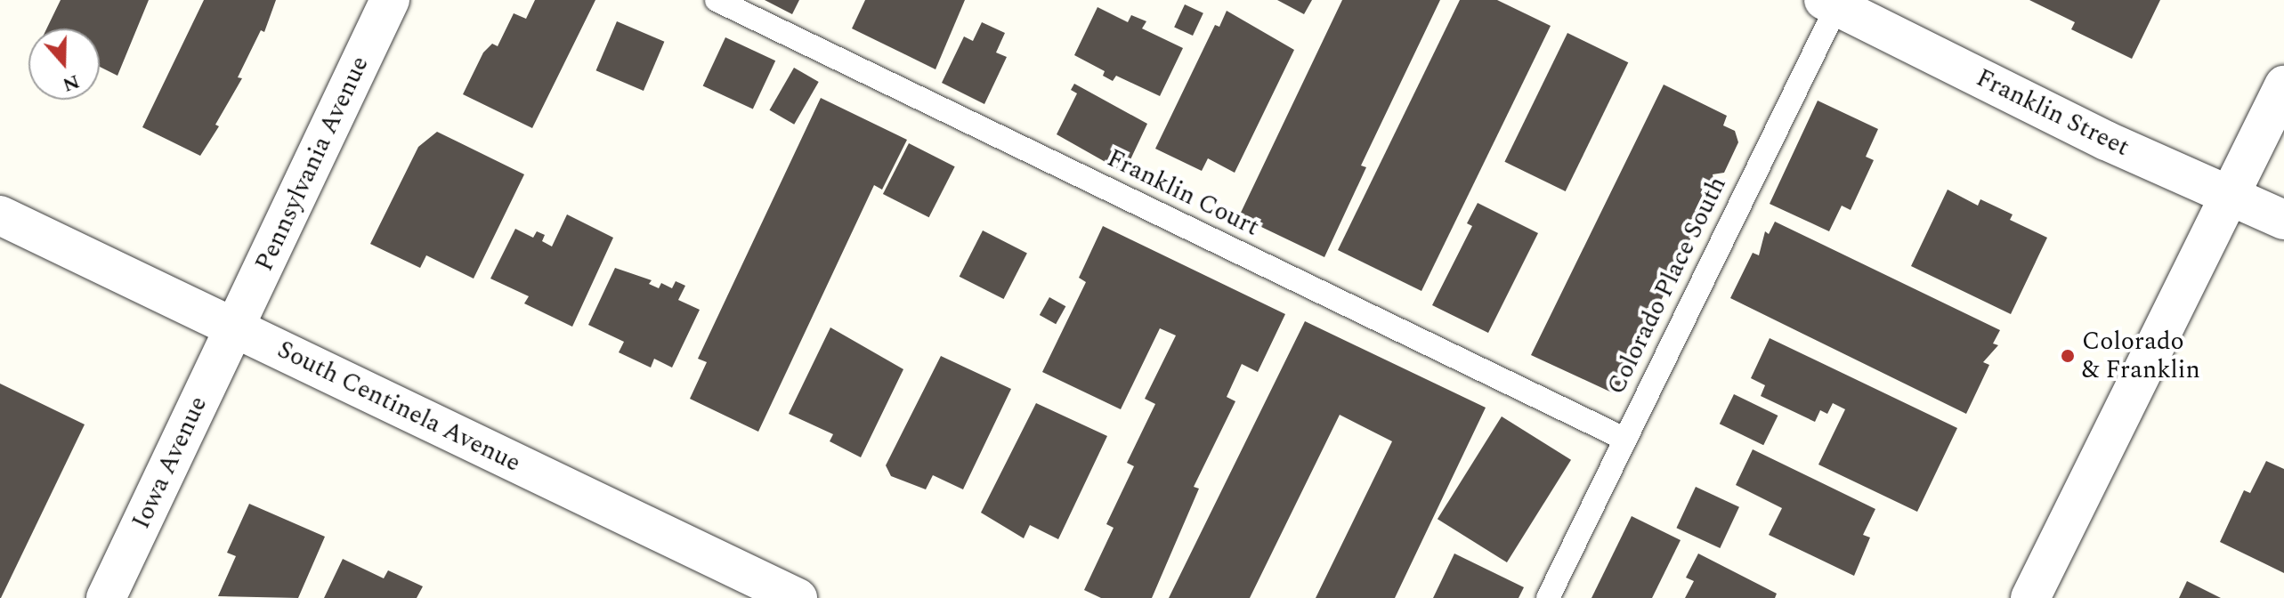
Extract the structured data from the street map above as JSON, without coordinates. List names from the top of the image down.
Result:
{
  "streets": {
    "street": [
      "Franklin Street",
      "Pennsylvania Avenue",
      "South Centinela Avenue",
      "Iowa Avenue"
    ],
    "lane": ["Franklin Court", "Colorado Place South"]
  },
  "crossings": [
    ["Franklin Street", "Colorado Place South"],
    ["Pennsylvania Avenue", "South Centinela Avenue"],
    ["Pennsylvania Avenue", "Iowa Avenue"],
    ["Franklin Court", "Colorado Place South"],
    ["South Centinela Avenue", "Iowa Avenue"]
  ],
  "places": ["Colorado & Franklin"],
  "north": "bottom"
}
